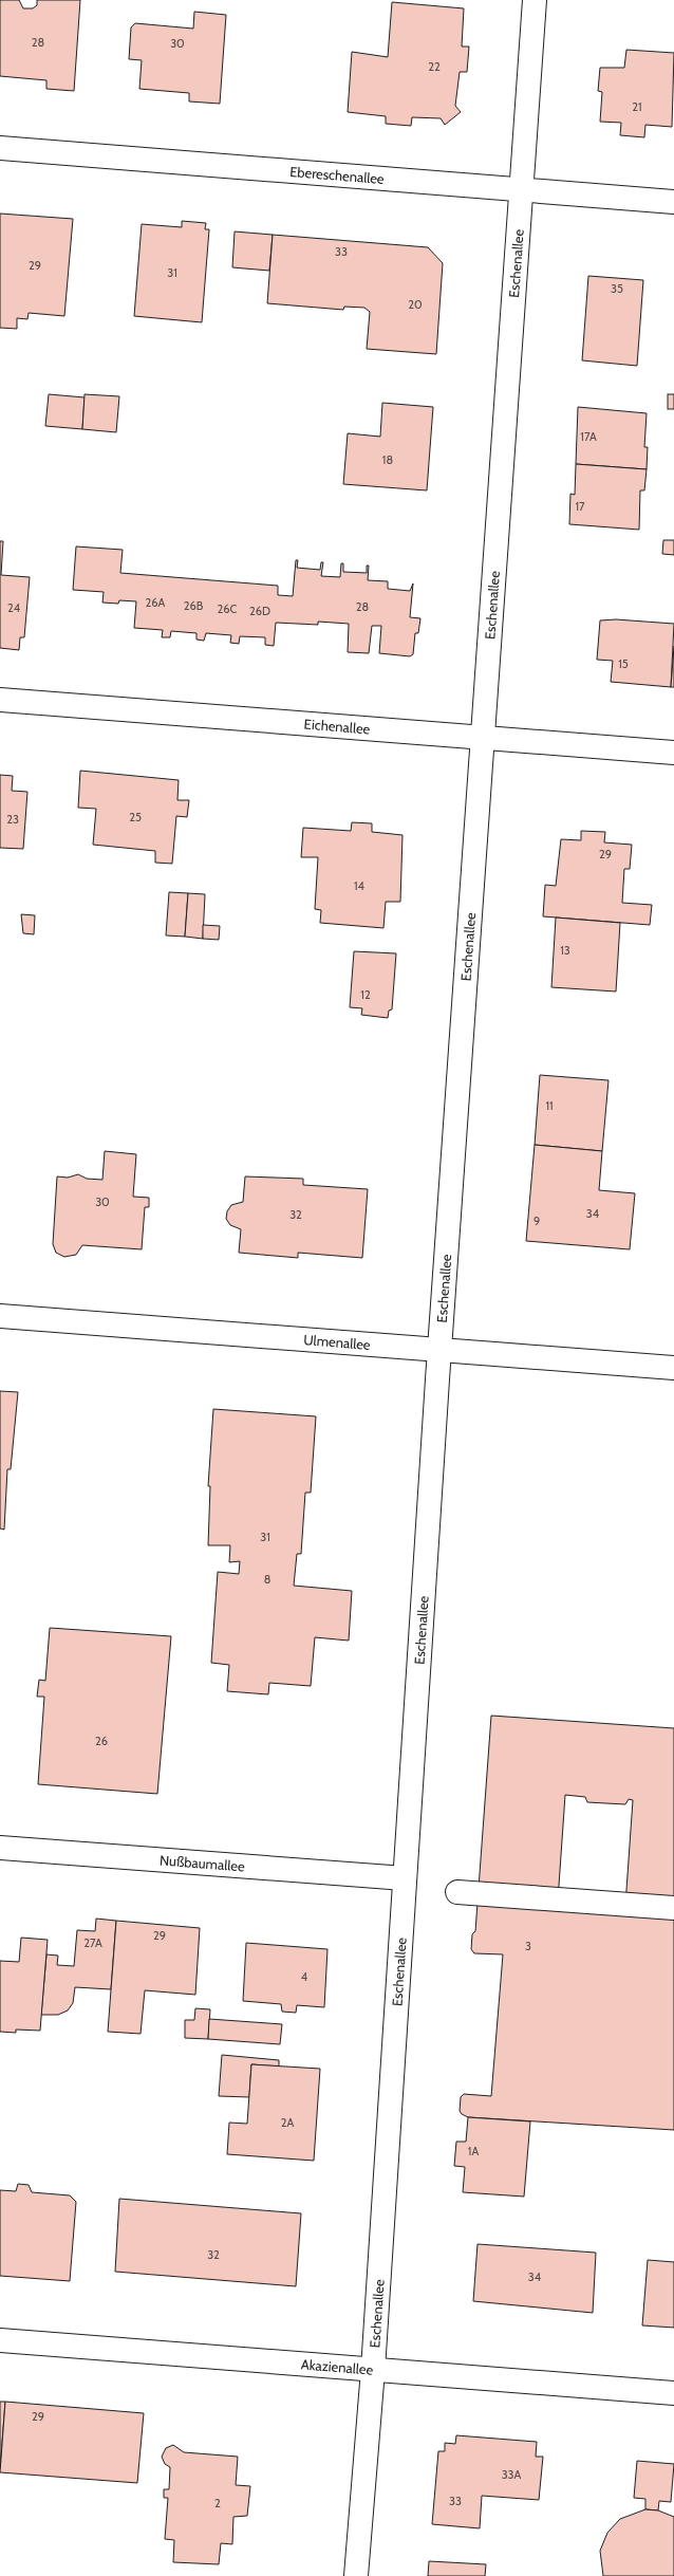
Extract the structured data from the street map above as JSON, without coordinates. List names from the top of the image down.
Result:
{
  "streets": {
    "street": [
      "Ebereschenallee",
      "Eschenallee",
      "Eichenallee",
      "Ulmenallee",
      "Nußbaumallee",
      "Akazienallee"
    ]
  },
  "crossings": [
    ["Ebereschenallee", "Eschenallee"],
    ["Eschenallee", "Eichenallee"],
    ["Eschenallee", "Ulmenallee"],
    ["Eschenallee", "Nußbaumallee"],
    ["Eschenallee", "Akazienallee"]
  ],
  "house_numbers": [
    "28",
    "30",
    "22",
    "21",
    "33",
    "29",
    "31",
    "35",
    "20",
    "17A",
    "18",
    "17",
    "26A",
    "26B",
    "28",
    "24",
    "26C",
    "26D",
    "15",
    "25",
    "23",
    "29",
    "14",
    "13",
    "12",
    "11",
    "30",
    "34",
    "32",
    "9",
    "31",
    "8",
    "26",
    "29",
    "27A",
    "3",
    "4",
    "2A",
    "1A",
    "32",
    "34",
    "29",
    "33A",
    "33",
    "2"
  ]
}
